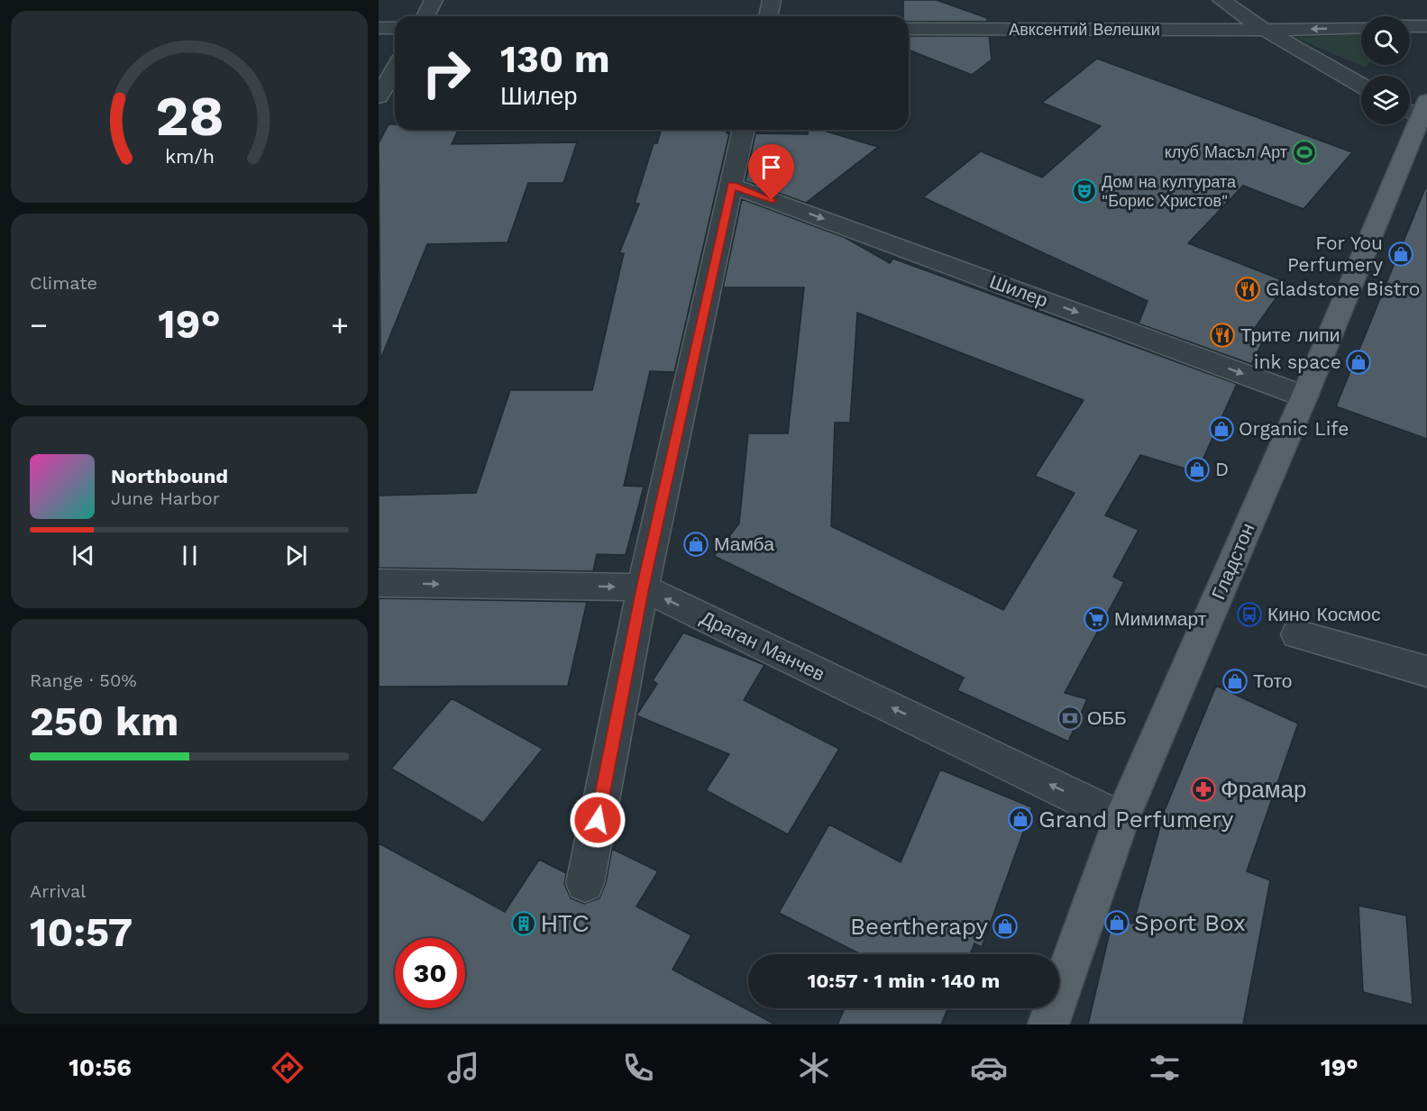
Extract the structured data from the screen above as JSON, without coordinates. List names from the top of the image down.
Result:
{
  "streets": {
    "main road": ["Гладстон"],
    "street": ["Авксентий Велешки", "Шилер", "Драган Манчев"]
  },
  "crossings": [
    ["Шилер", "Гладстон"],
    ["Гладстон", "Драган Манчев"]
  ],
  "one_way": ["Шилер"],
  "places": {
    "sports": ["клуб Масъл Арт"],
    "theatre": ["Дом на културата \"Борис Христов\""],
    "shop": [
      "For You Perfumery",
      "ink space",
      "Organic Life",
      "D",
      "Мамба",
      "Тото",
      "Grand Perfumery",
      "Sport Box",
      "Beertherapy"
    ],
    "restaurant": ["Gladstone Bistro", "Трите липи"],
    "bus stop": ["Кино Космос"],
    "supermarket": ["Мимимарт"],
    "bank": ["ОББ"],
    "pharmacy": ["Фрамар"],
    "building": ["НТС"]
  },
  "page": {
    "turn": ["130 m", "Шилер"],
    "tile": [
      "Climate",
      ["Range · 50%", "250 km"],
      ["Arrival", "10:57"]
    ],
    "heat": ["−", "19°", "+"],
    "song": ["Northbound", "June Harbor"],
    "limit": "30",
    "trip": "10:57 · 1 min · 140 m",
    "tabs": ["10:56", "19°"],
    "gauge": ["28", "km/h"]
  }
}
